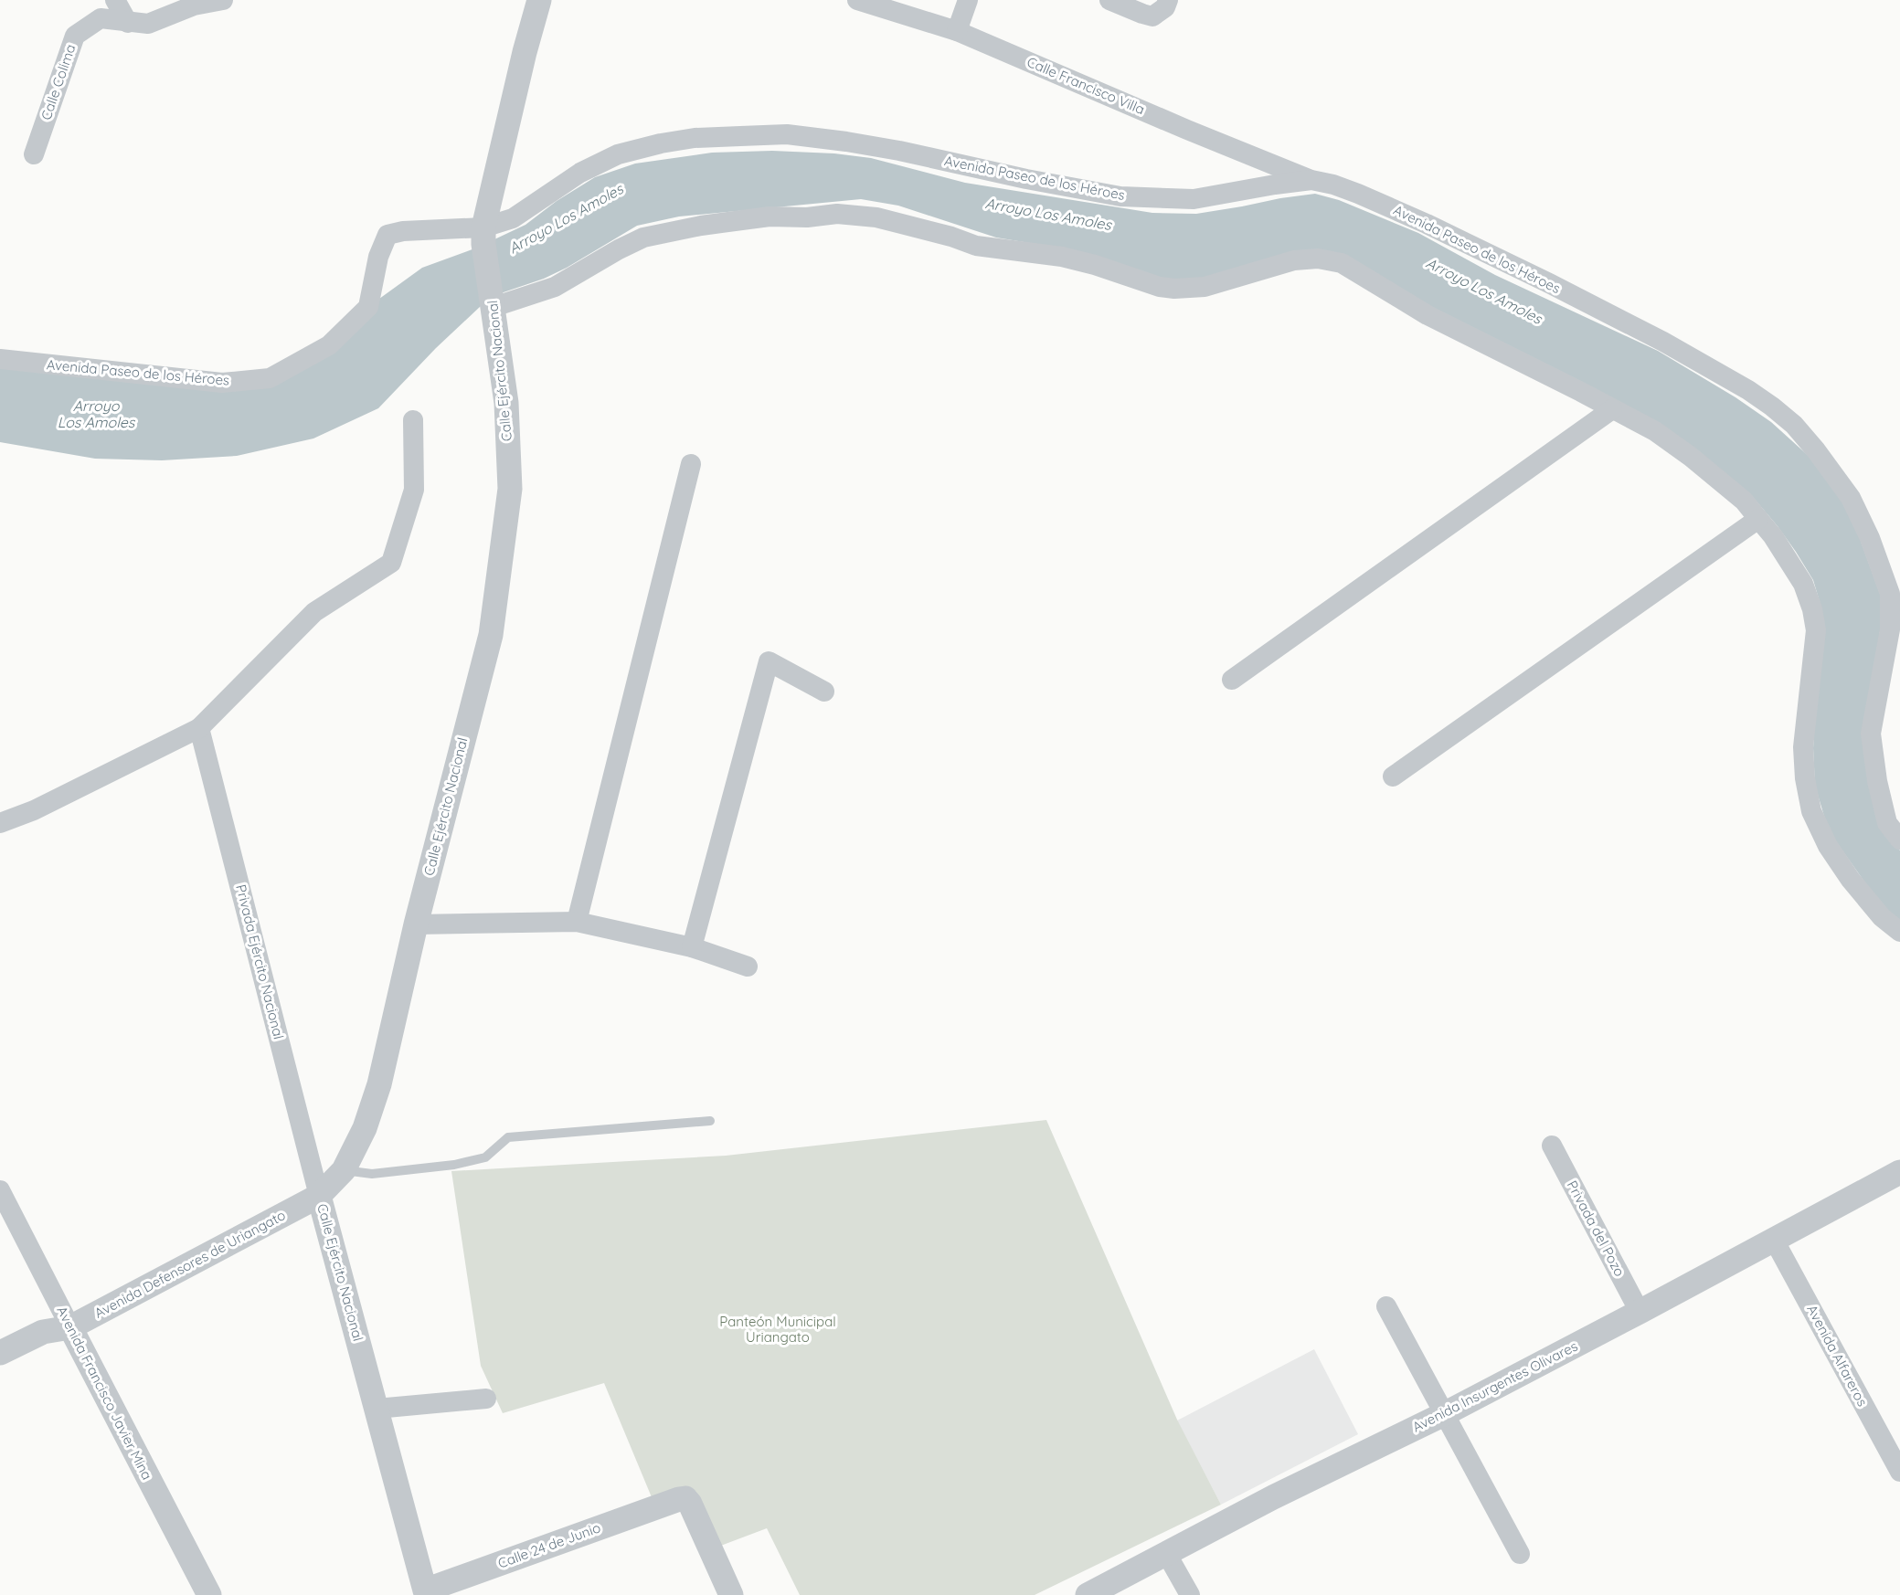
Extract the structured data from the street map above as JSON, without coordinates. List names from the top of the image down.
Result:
{
  "streets": {
    "street": [
      "Calle Colima",
      "Calle Francisco Villa",
      "Avenida Paseo de los Héroes",
      "Calle Ejército Nacional",
      "Privada Ejército Nacional",
      "Privada del Pozo",
      "Avenida Defensores de Uriangato",
      "Avenida Alfareros",
      "Avenida Insurgentes Olivares",
      "Avenida Francisco Javier Mina",
      "Calle 24 de Junio"
    ]
  },
  "crossings": [
    ["Calle Francisco Villa", "Avenida Paseo de los Héroes"],
    ["Avenida Paseo de los Héroes", "Calle Ejército Nacional"],
    ["Calle Ejército Nacional", "Privada Ejército Nacional"],
    ["Calle Ejército Nacional", "Avenida Defensores de Uriangato"],
    ["Calle Ejército Nacional", "Calle 24 de Junio"],
    ["Privada Ejército Nacional", "Avenida Defensores de Uriangato"],
    ["Privada del Pozo", "Avenida Insurgentes Olivares"],
    ["Avenida Defensores de Uriangato", "Avenida Francisco Javier Mina"],
    ["Avenida Alfareros", "Avenida Insurgentes Olivares"]
  ],
  "water": ["Arroyo Los Amoles"],
  "parks": ["Panteón Municipal Uriangato"]
}
